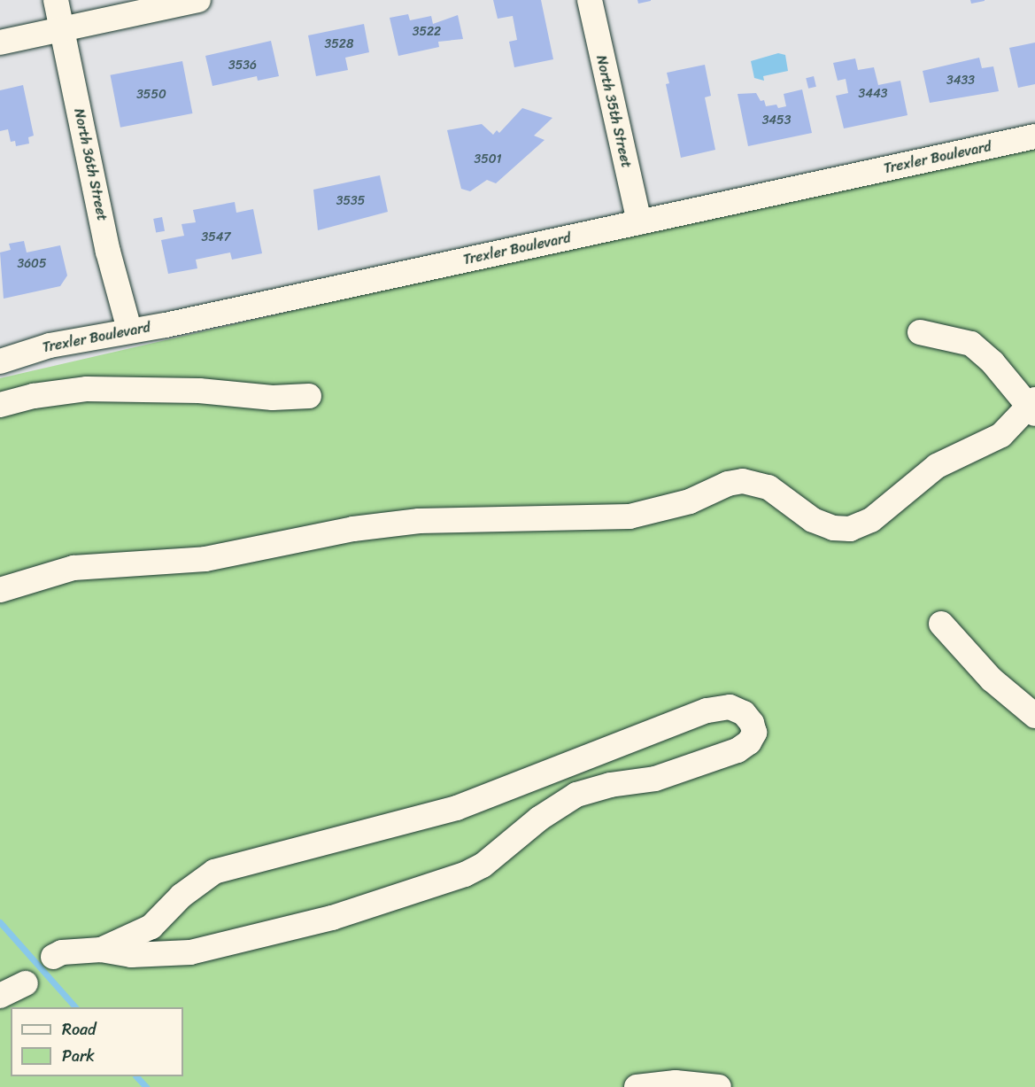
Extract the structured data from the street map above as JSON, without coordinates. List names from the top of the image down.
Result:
{
  "streets": {
    "street": ["North 35th Street", "Trexler Boulevard", "North 36th Street"]
  },
  "crossings": [
    ["North 35th Street", "Trexler Boulevard"],
    ["Trexler Boulevard", "North 36th Street"]
  ],
  "house_numbers": [
    "3522",
    "3528",
    "3536",
    "3433",
    "3443",
    "3550",
    "3453",
    "3501",
    "3535",
    "3547",
    "3605"
  ],
  "legend": ["Road", "Park"]
}
